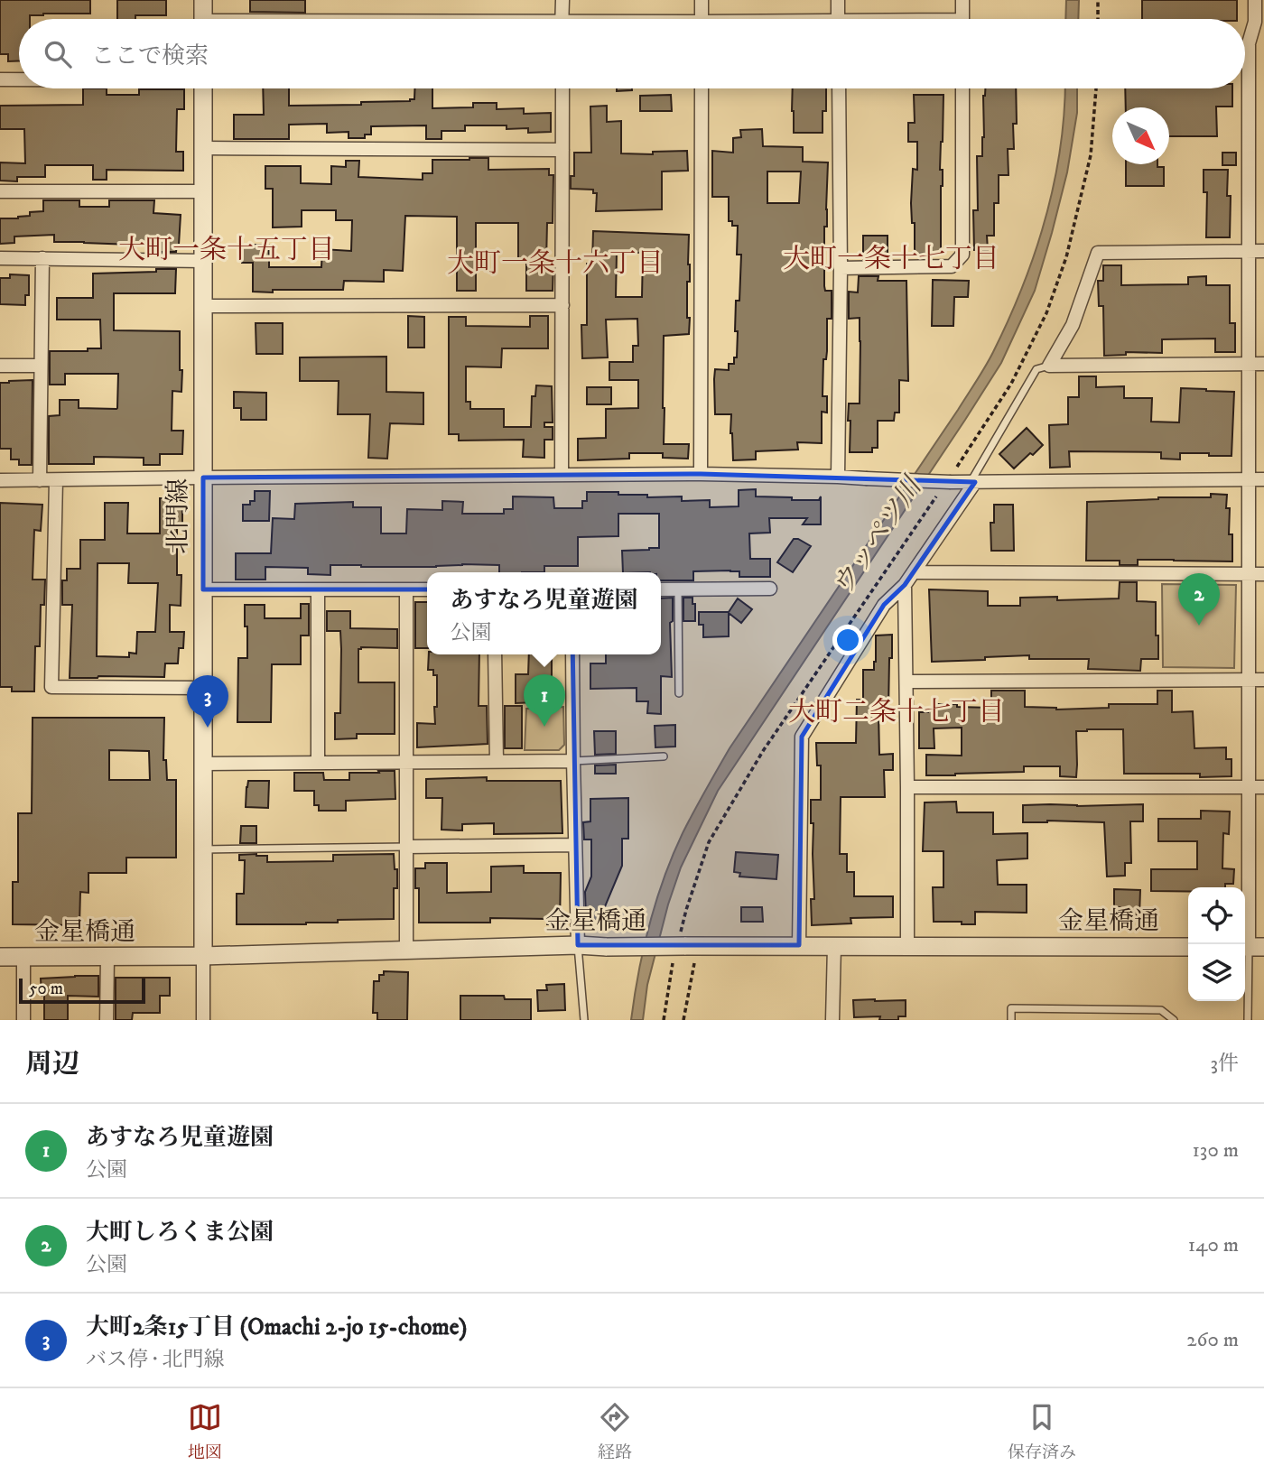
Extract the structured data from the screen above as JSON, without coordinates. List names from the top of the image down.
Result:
{
  "streets": {
    "street": ["北門線", "金星橋通"]
  },
  "crossings": [
    ["北門線", "金星橋通"]
  ],
  "districts": [
    "大町一条十五丁目",
    "大町一条十七丁目",
    "大町一条十六丁目",
    "大町二条十七丁目"
  ],
  "water": ["ウッペツ川"],
  "scale_bar": "50 m",
  "north": "bottom right",
  "page": {
    "search": "ここで検索",
    "popup": ["あすなろ児童遊園", "公園"],
    "pins": ["2", "1", "3"],
    "scale": "50 m",
    "heading": ["周辺", "3件"],
    "list": [
      {
        "mark": "1",
        "name": "あすなろ児童遊園",
        "note": "公園",
        "value": "130 m"
      },
      {
        "mark": "2",
        "name": "大町しろくま公園",
        "note": "公園",
        "value": "140 m"
      },
      {
        "mark": "3",
        "name": "大町2条15丁目 (Omachi 2-jo 15-chome)",
        "note": "バス停 · 北門線",
        "value": "260 m"
      }
    ],
    "nav": ["地図", "経路", "保存済み"]
  }
}
